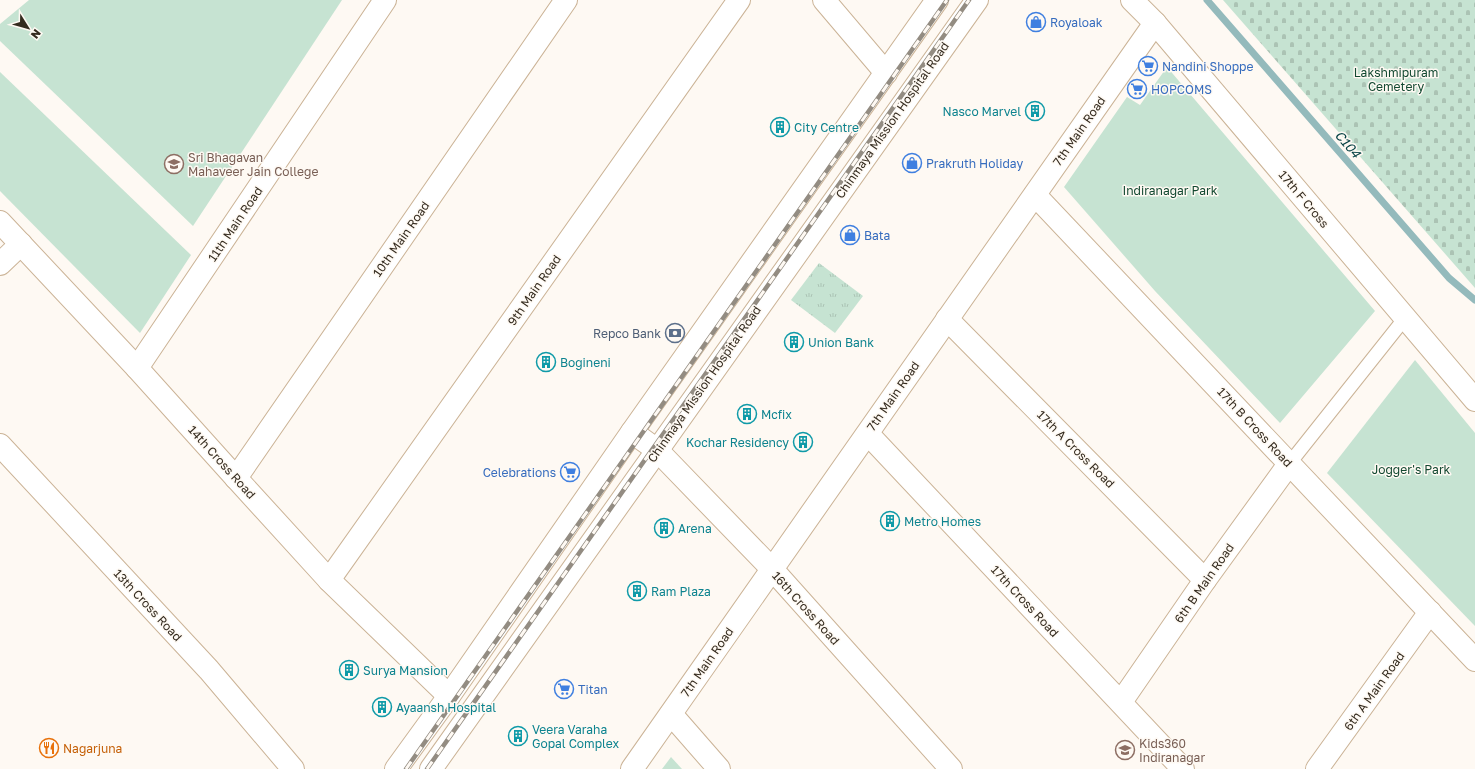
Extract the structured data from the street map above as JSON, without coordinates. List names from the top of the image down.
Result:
{
  "streets": {
    "street": [
      "Chinmaya Mission Hospital Road",
      "7th Main Road",
      "17th F Cross",
      "11th Main Road",
      "10th Main Road",
      "9th Main Road",
      "17th B Cross Road",
      "17th A Cross Road",
      "14th Cross Road",
      "6th B Main Road",
      "17th Cross Road",
      "13th Cross Road",
      "16th Cross Road",
      "6th A Main Road"
    ]
  },
  "crossings": [
    ["Chinmaya Mission Hospital Road", "16th Cross Road"],
    ["7th Main Road", "17th F Cross"],
    ["7th Main Road", "17th B Cross Road"],
    ["7th Main Road", "17th A Cross Road"],
    ["7th Main Road", "17th Cross Road"],
    ["7th Main Road", "16th Cross Road"],
    ["11th Main Road", "14th Cross Road"],
    ["10th Main Road", "14th Cross Road"],
    ["9th Main Road", "14th Cross Road"],
    ["17th B Cross Road", "6th B Main Road"],
    ["17th B Cross Road", "6th A Main Road"],
    ["17th A Cross Road", "6th B Main Road"],
    ["6th B Main Road", "17th Cross Road"]
  ],
  "water": ["C104"],
  "parks": ["Lakshmipuram Cemetery", "Indiranagar Park", "Jogger's Park"],
  "places": {
    "shop": ["Royaloak", "Prakruth Holiday", "Bata"],
    "supermarket": [
      "Nandini Shoppe",
      "HOPCOMS",
      "Celebrations",
      "Titan"
    ],
    "building": [
      "Nasco Marvel",
      "City Centre",
      "Union Bank",
      "Bogineni",
      "Mcfix",
      "Kochar Residency",
      "Metro Homes",
      "Arena",
      "Ram Plaza",
      "Surya Mansion",
      "Ayaansh Hospital",
      "Veera Varaha Gopal Complex"
    ],
    "school or university": ["Sri Bhagavan Mahaveer Jain College", "Kids360 Indiranagar"],
    "bank": ["Repco Bank"],
    "restaurant": ["Nagarjuna"]
  },
  "north": "bottom right"
}
